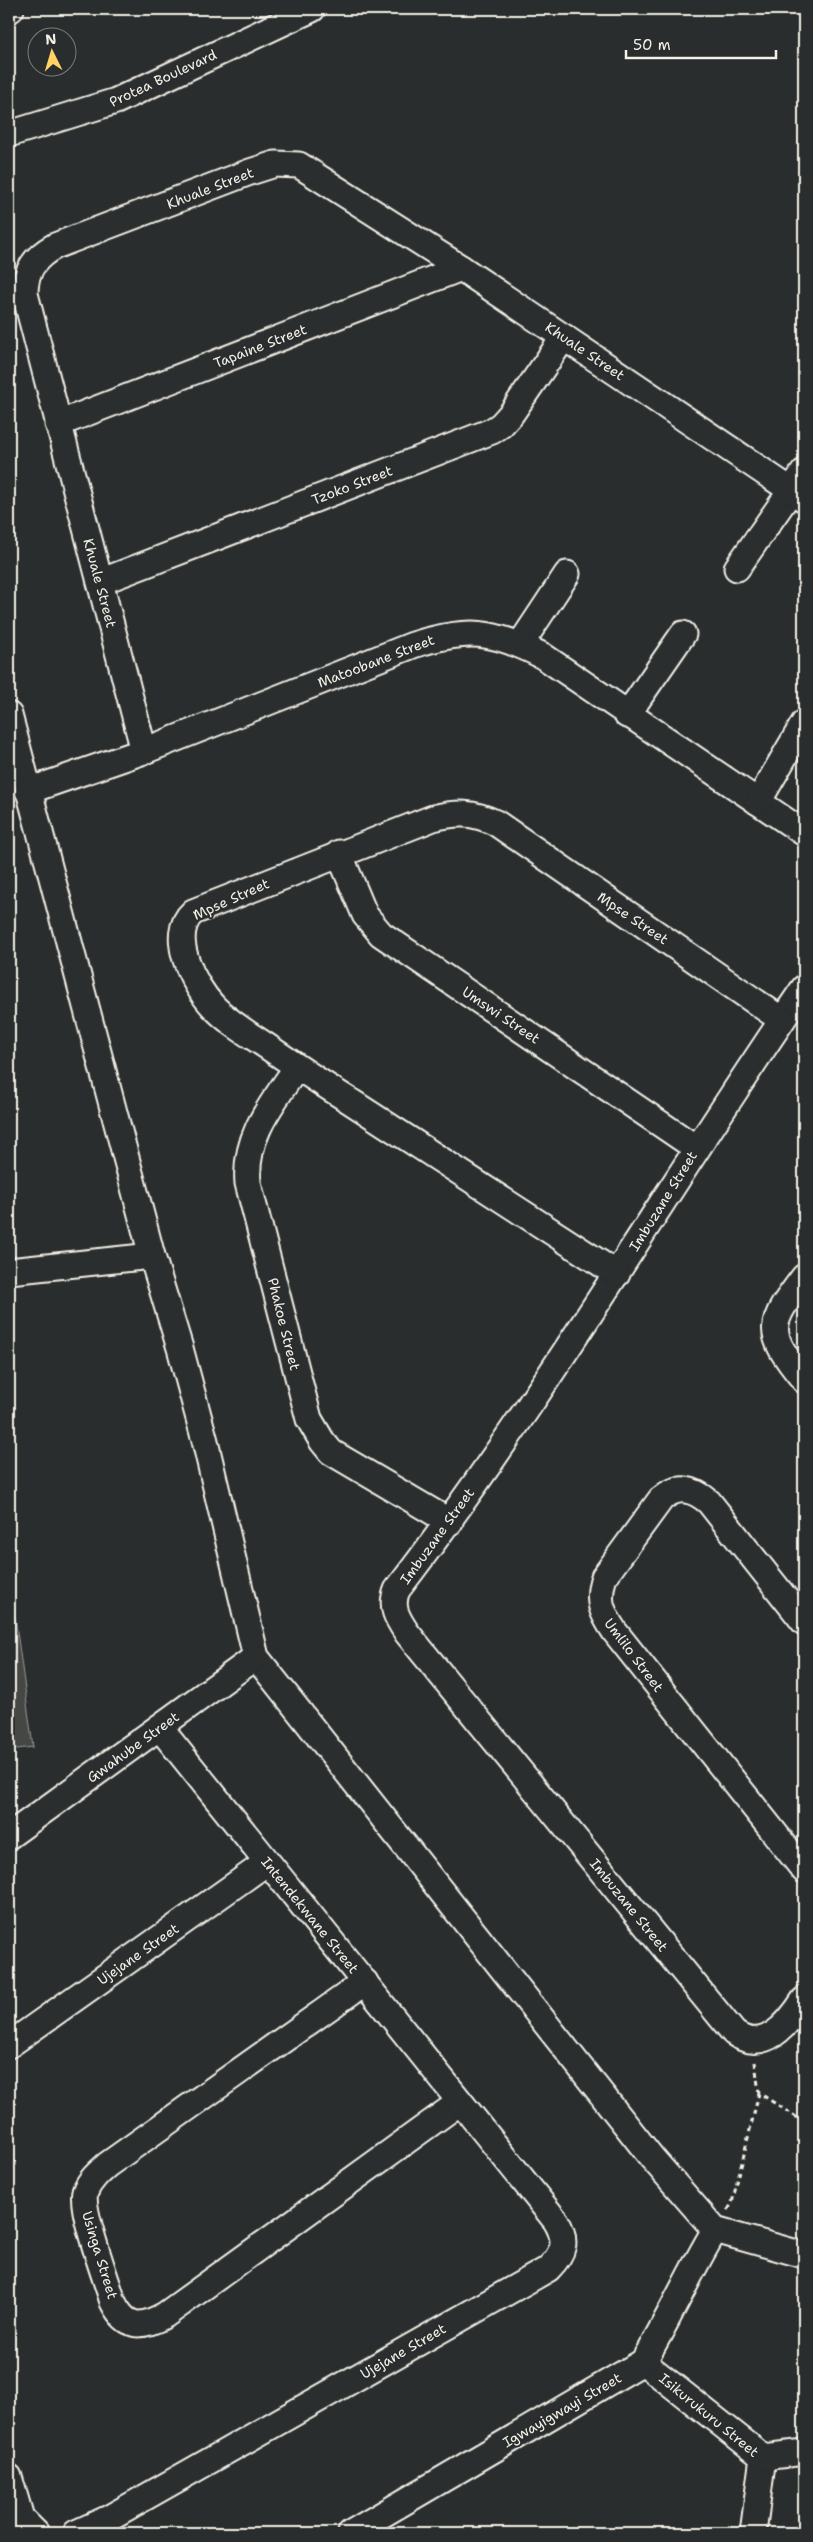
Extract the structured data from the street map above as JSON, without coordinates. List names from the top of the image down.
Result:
{
  "streets": {
    "street": [
      "Protea Boulevard",
      "Khuale Street",
      "Tapaine Street",
      "Tzoko Street",
      "Matoobane Street",
      "Mpse Street",
      "Umswi Street",
      "Imbuzane Street",
      "Phakoe Street",
      "Umlilo Street",
      "Gwahube Street",
      "Intendekwane Street",
      "Ujejane Street",
      "Usinga Street",
      "Igwayigwayi Street",
      "Isikurukuru Street"
    ]
  },
  "crossings": [
    ["Khuale Street", "Tapaine Street"],
    ["Khuale Street", "Tzoko Street"],
    ["Khuale Street", "Matoobane Street"],
    ["Mpse Street", "Umswi Street"],
    ["Mpse Street", "Imbuzane Street"],
    ["Mpse Street", "Phakoe Street"],
    ["Umswi Street", "Imbuzane Street"],
    ["Imbuzane Street", "Phakoe Street"],
    ["Gwahube Street", "Intendekwane Street"],
    ["Intendekwane Street", "Ujejane Street"],
    ["Intendekwane Street", "Usinga Street"],
    ["Ujejane Street", "Usinga Street"],
    ["Igwayigwayi Street", "Isikurukuru Street"]
  ],
  "scale_bar": "50 m",
  "north": "top"
}
